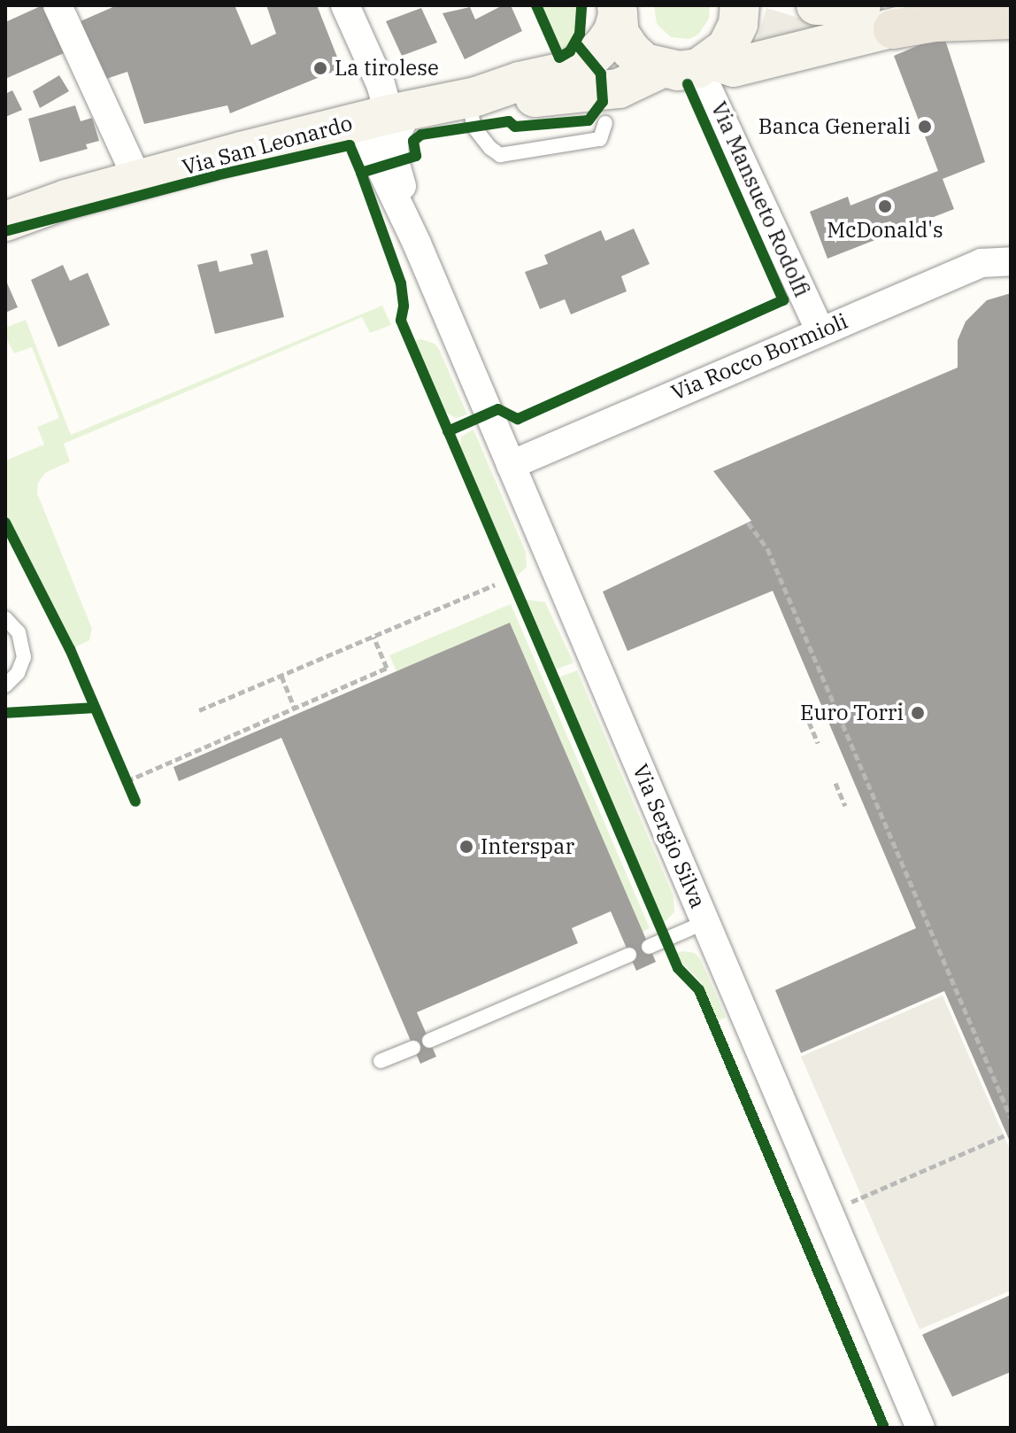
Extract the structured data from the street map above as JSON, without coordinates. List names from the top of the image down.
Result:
{
  "streets": {
    "main road": ["Via San Leonardo"],
    "street": ["Via Mansueto Rodolfi", "Via Rocco Bormioli", "Via Sergio Silva"]
  },
  "crossings": [
    ["Via San Leonardo", "Via Sergio Silva"],
    ["Via Mansueto Rodolfi", "Via Rocco Bormioli"],
    ["Via Rocco Bormioli", "Via Sergio Silva"]
  ],
  "places": [
    "La tirolese",
    "Banca Generali",
    "McDonald's",
    "Euro Torri",
    "Interspar"
  ]
}
